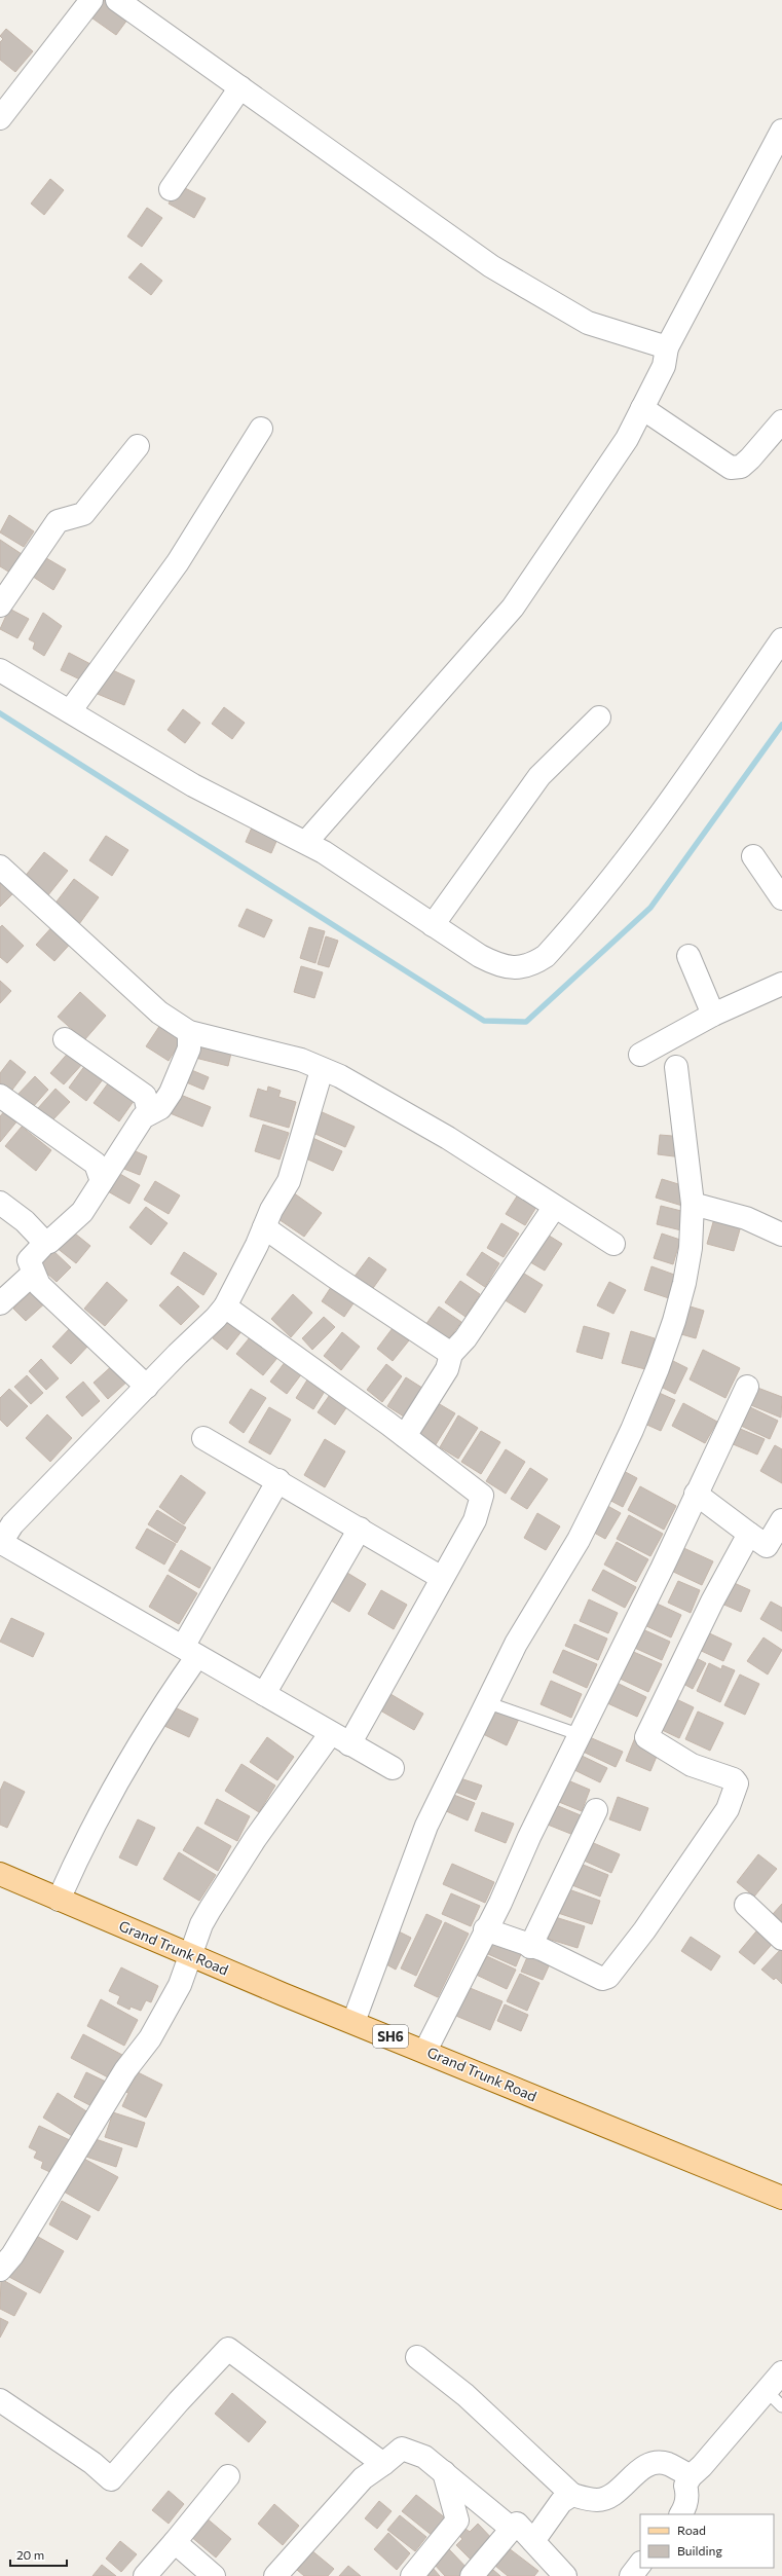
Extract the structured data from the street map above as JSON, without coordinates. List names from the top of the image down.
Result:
{
  "streets": {
    "main road": ["Grand Trunk Road", "SH6"]
  },
  "legend": ["Road", "Building"],
  "scale_bar": "20 m"
}
